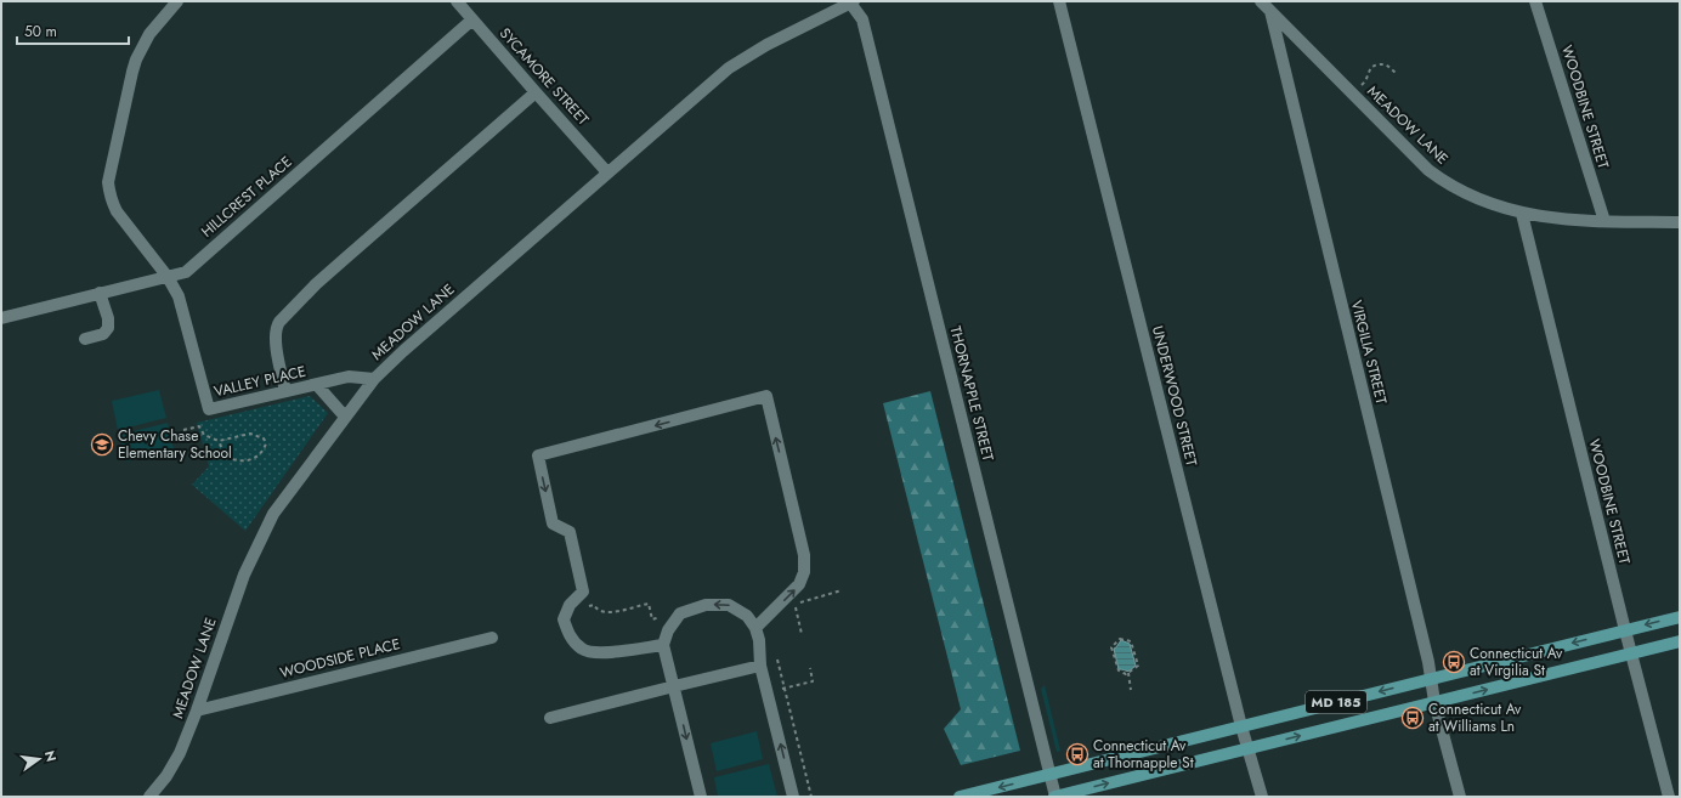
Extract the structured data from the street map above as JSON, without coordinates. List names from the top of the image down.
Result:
{
  "streets": {
    "main road": ["MD 185"],
    "street": [
      "SYCAMORE STREET",
      "WOODBINE STREET",
      "MEADOW LANE",
      "HILLCREST PLACE",
      "VIRGILIA STREET",
      "VALLEY PLACE",
      "THORNAPPLE STREET",
      "UNDERWOOD STREET",
      "WOODSIDE PLACE"
    ]
  },
  "crossings": [
    ["SYCAMORE STREET", "MEADOW LANE"],
    ["SYCAMORE STREET", "HILLCREST PLACE"],
    ["WOODBINE STREET", "MEADOW LANE"],
    ["WOODBINE STREET", "MD 185"],
    ["MEADOW LANE", "VIRGILIA STREET"],
    ["MEADOW LANE", "VALLEY PLACE"],
    ["MEADOW LANE", "THORNAPPLE STREET"],
    ["MEADOW LANE", "WOODSIDE PLACE"],
    ["HILLCREST PLACE", "VALLEY PLACE"],
    ["VIRGILIA STREET", "MD 185"],
    ["THORNAPPLE STREET", "MD 185"],
    ["UNDERWOOD STREET", "MD 185"]
  ],
  "places": {
    "school or university": ["Chevy Chase Elementary School"],
    "bus stop": ["Connecticut Av at Virgilia St", "Connecticut Av at Williams Ln", "Connecticut Av at Thornapple St"]
  },
  "scale_bar": "50 m",
  "north": "right"
}
